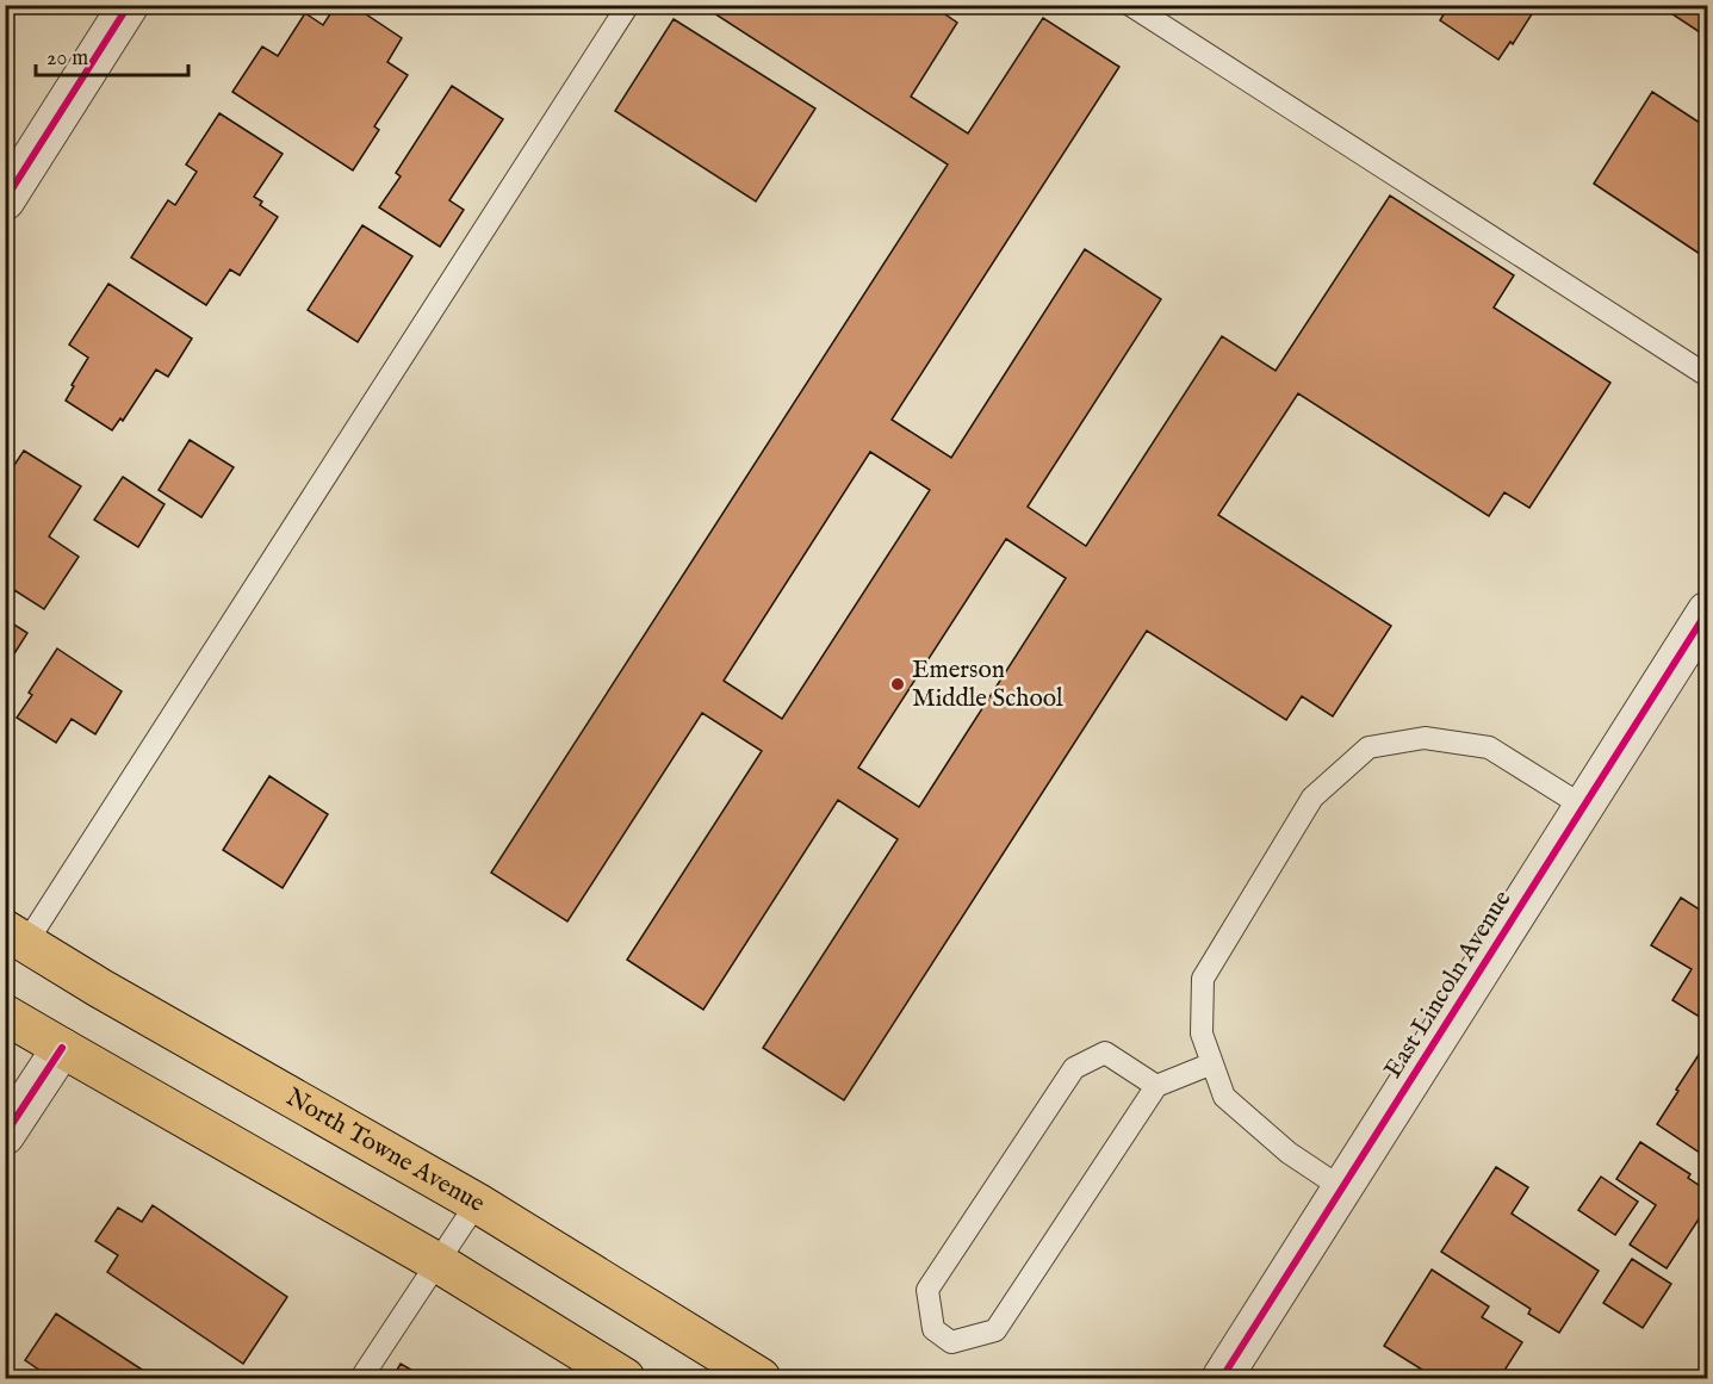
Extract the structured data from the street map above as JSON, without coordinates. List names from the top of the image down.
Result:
{
  "streets": {
    "main road": ["North Towne Avenue"],
    "street": ["East Lincoln Avenue"]
  },
  "places": ["Emerson Middle School"],
  "scale_bar": "20 m"
}
